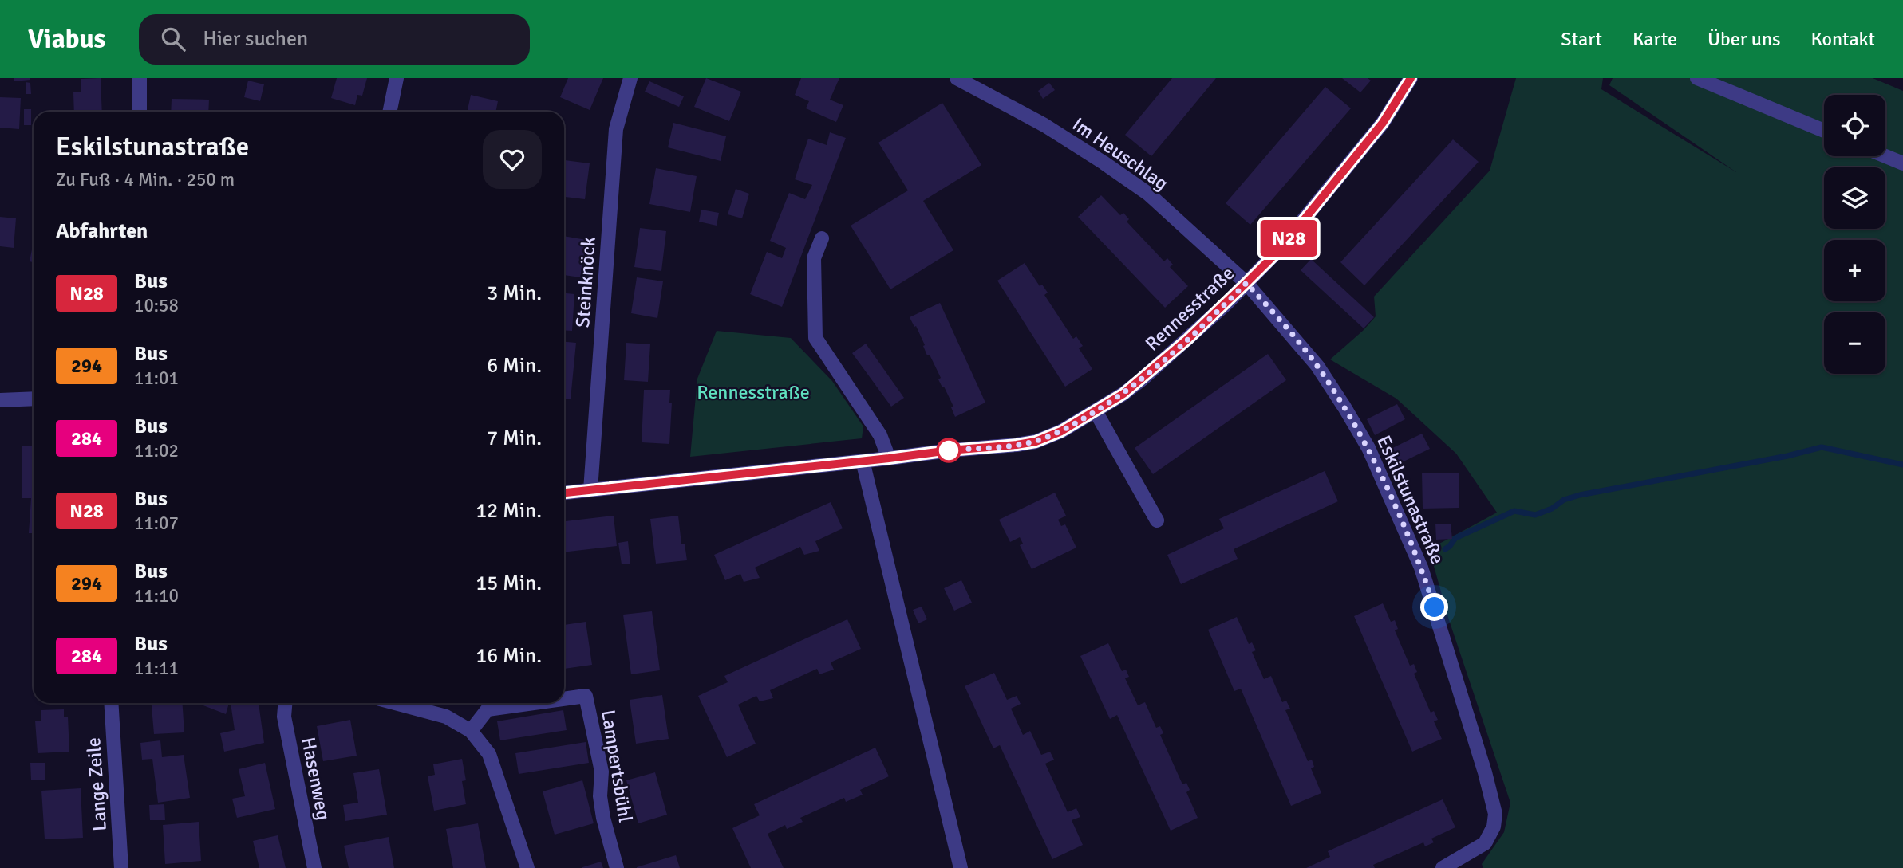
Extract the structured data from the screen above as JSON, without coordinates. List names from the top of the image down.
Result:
{
  "streets": {
    "street": [
      "Im Heuschlag",
      "Steinknöck",
      "Rennesstraße",
      "Eskilstunastraße",
      "Lampertsbühl",
      "Hasenweg",
      "Lange Zeile"
    ]
  },
  "crossings": [
    ["Im Heuschlag", "Rennesstraße"],
    ["Im Heuschlag", "Eskilstunastraße"],
    ["Steinknöck", "Rennesstraße"],
    ["Rennesstraße", "Eskilstunastraße"]
  ],
  "parks": ["Rennesstraße"],
  "lines": ["bus line N28"],
  "page": {
    "header": "Viabus",
    "search": "Hier suchen",
    "nav": [
      "Start",
      "Karte",
      "Über uns",
      "Kontakt"
    ],
    "on_map": "N28",
    "map_buttons": ["+", "−"],
    "heading": [
      ["Eskilstunastraße", "Zu Fuß · 4 Min. · 250 m"],
      "Abfahrten"
    ],
    "list": [
      {
        "mark": "N28",
        "name": "Bus",
        "note": "10:58",
        "value": "3 Min."
      },
      {
        "mark": "294",
        "name": "Bus",
        "note": "11:01",
        "value": "6 Min."
      },
      {
        "mark": "284",
        "name": "Bus",
        "note": "11:02",
        "value": "7 Min."
      },
      {
        "mark": "N28",
        "name": "Bus",
        "note": "11:07",
        "value": "12 Min."
      },
      {
        "mark": "294",
        "name": "Bus",
        "note": "11:10",
        "value": "15 Min."
      },
      {
        "mark": "284",
        "name": "Bus",
        "note": "11:11",
        "value": "16 Min."
      }
    ]
  }
}
